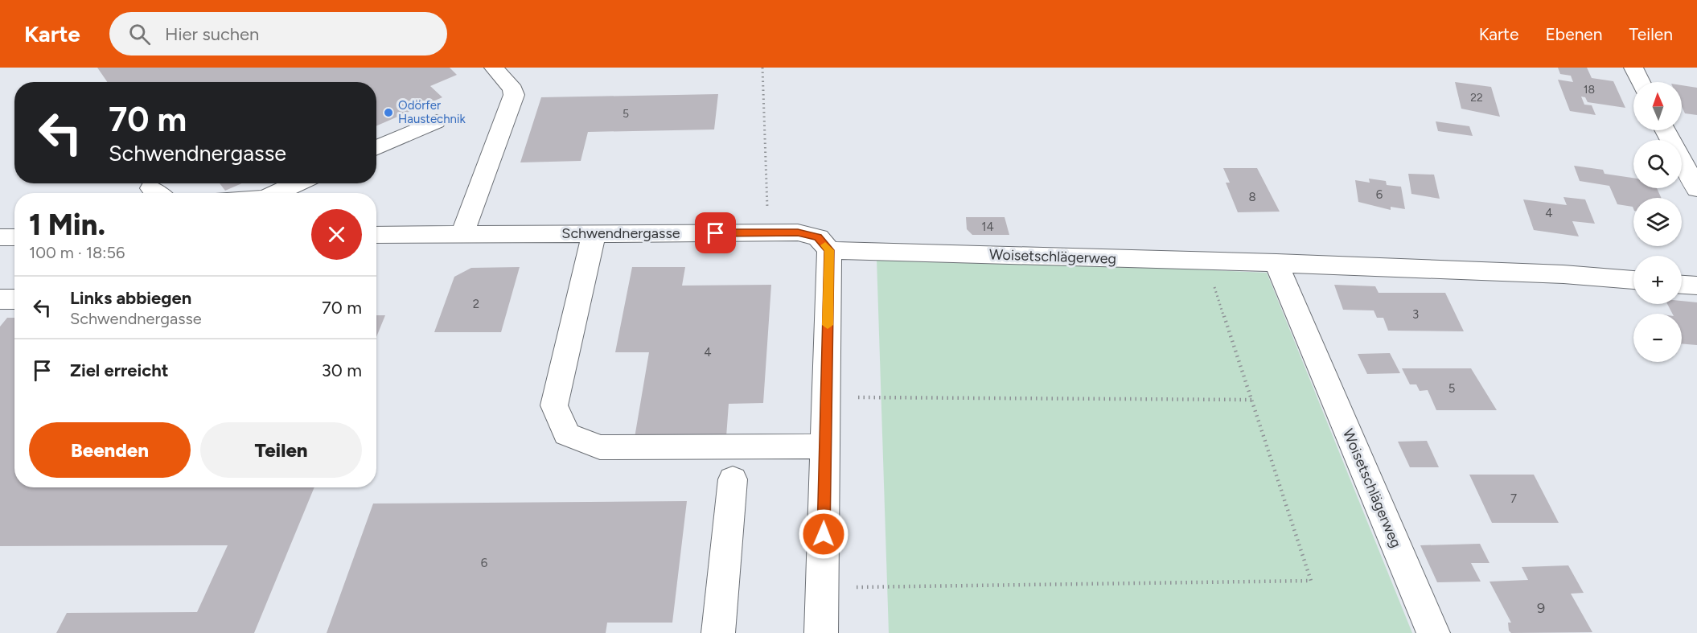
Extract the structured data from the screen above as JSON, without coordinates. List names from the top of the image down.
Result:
{
  "streets": {
    "street": ["Schwendnergasse", "Woisetschlägerweg"]
  },
  "crossings": [
    ["Schwendnergasse", "Woisetschlägerweg"]
  ],
  "places": ["Odörfer Haustechnik"],
  "house_numbers": [
    "18",
    "22",
    "5",
    "6",
    "8",
    "4",
    "14",
    "2",
    "3",
    "4",
    "5",
    "7",
    "6",
    "9"
  ],
  "north": "top",
  "page": {
    "header": "Karte",
    "search": "Hier suchen",
    "nav": ["Karte", "Ebenen", "Teilen"],
    "map_buttons": ["+", "−"],
    "turn": ["70 m", "Schwendnergasse"],
    "heading": ["1 Min.", "100 m · 18:56"],
    "list": [
      {
        "name": "Links abbiegen",
        "note": "Schwendnergasse",
        "value": "70 m"
      },
      {
        "name": "Ziel erreicht",
        "value": "30 m"
      }
    ],
    "buttons": ["Beenden", "Teilen"]
  }
}
